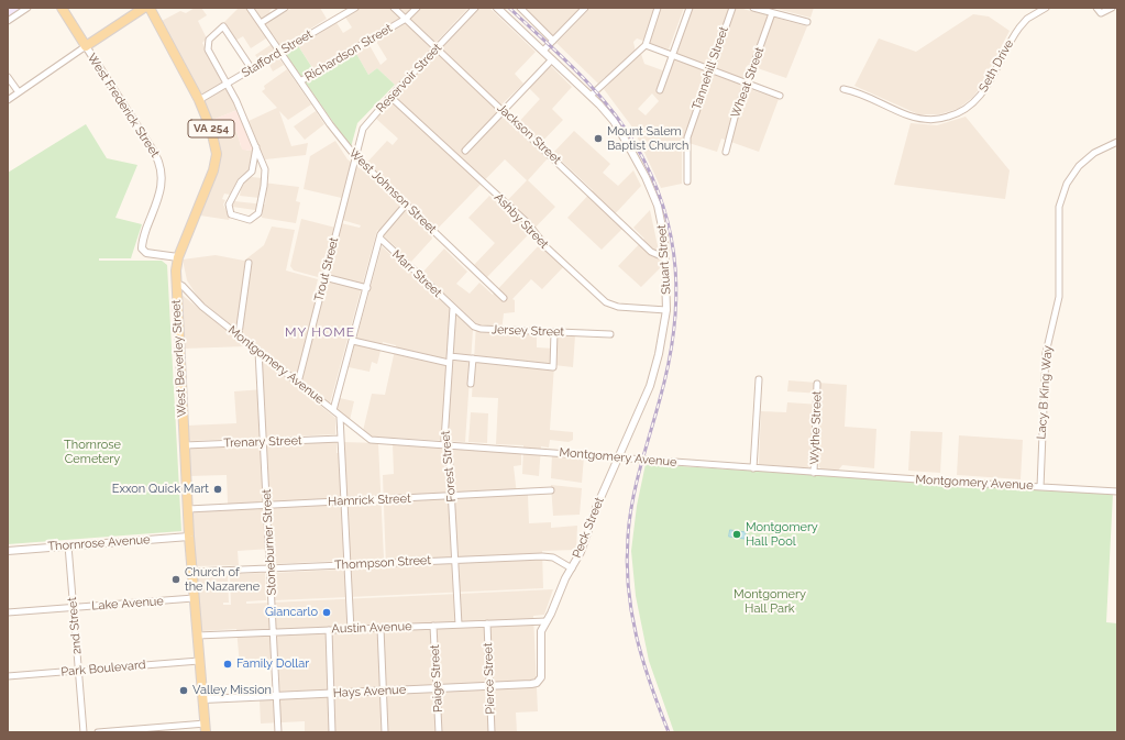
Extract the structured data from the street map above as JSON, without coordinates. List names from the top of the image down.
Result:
{
  "streets": {
    "main road": ["West Frederick Street", "VA 254", "West Beverley Street"],
    "street": [
      "Richardson Street",
      "Stafford Street",
      "Seth Drive",
      "Tannehill Street",
      "Reservoir Street",
      "Wheat Street",
      "Jackson Street",
      "West Johnson Street",
      "Ashby Street",
      "Stuart Street",
      "Trout Street",
      "Marr Street",
      "Jersey Street",
      "Montgomery Avenue",
      "Lacy B King Way",
      "Wythe Street",
      "Trenary Street",
      "Forest Street",
      "Hamrick Street",
      "Peck Street",
      "Stoneburner Street",
      "Thornrose Avenue",
      "Thompson Street",
      "Lake Avenue",
      "2nd Street",
      "Austin Avenue",
      "Park Boulevard",
      "Paige Street",
      "Pierce Street",
      "Hays Avenue"
    ]
  },
  "crossings": [
    ["Richardson Street", "Jackson Street"],
    ["Richardson Street", "West Johnson Street"],
    ["Stafford Street", "West Johnson Street"],
    ["Stafford Street", "West Beverley Street"],
    ["Reservoir Street", "Jackson Street"],
    ["Reservoir Street", "West Johnson Street"],
    ["Reservoir Street", "Ashby Street"],
    ["Reservoir Street", "Trout Street"],
    ["West Frederick Street", "West Beverley Street"],
    ["Jackson Street", "Stuart Street"],
    ["West Johnson Street", "Trout Street"],
    ["Ashby Street", "Stuart Street"],
    ["Stuart Street", "Montgomery Avenue"],
    ["Stuart Street", "Peck Street"],
    ["Trout Street", "Montgomery Avenue"],
    ["Marr Street", "Jersey Street"],
    ["Marr Street", "Forest Street"],
    ["Jersey Street", "Forest Street"],
    ["West Beverley Street", "Montgomery Avenue"],
    ["West Beverley Street", "Trenary Street"],
    ["West Beverley Street", "Hamrick Street"],
    ["West Beverley Street", "Thornrose Avenue"],
    ["West Beverley Street", "Thompson Street"],
    ["West Beverley Street", "Lake Avenue"],
    ["West Beverley Street", "Austin Avenue"],
    ["West Beverley Street", "Park Boulevard"],
    ["West Beverley Street", "Hays Avenue"],
    ["Montgomery Avenue", "Lacy B King Way"],
    ["Montgomery Avenue", "Wythe Street"],
    ["Montgomery Avenue", "Forest Street"],
    ["Montgomery Avenue", "Peck Street"],
    ["Montgomery Avenue", "Stoneburner Street"],
    ["Trenary Street", "Stoneburner Street"],
    ["Forest Street", "Hamrick Street"],
    ["Forest Street", "Thompson Street"],
    ["Forest Street", "Austin Avenue"],
    ["Hamrick Street", "Stoneburner Street"],
    ["Peck Street", "Thompson Street"],
    ["Peck Street", "Austin Avenue"],
    ["Peck Street", "Hays Avenue"],
    ["Stoneburner Street", "Thompson Street"],
    ["Stoneburner Street", "Austin Avenue"],
    ["Stoneburner Street", "Hays Avenue"],
    ["Thornrose Avenue", "2nd Street"],
    ["Lake Avenue", "2nd Street"],
    ["2nd Street", "Park Boulevard"],
    ["Austin Avenue", "Paige Street"],
    ["Austin Avenue", "Pierce Street"],
    ["Paige Street", "Hays Avenue"],
    ["Pierce Street", "Hays Avenue"]
  ],
  "districts": ["MY HOME"],
  "parks": ["Thornrose Cemetery", "Montgomery Hall Park"],
  "places": [
    "Mount Salem Baptist Church",
    "Exxon Quick Mart",
    "Montgomery Hall Pool",
    "Church of the Nazarene",
    "Giancarlo",
    "Family Dollar",
    "Valley Mission"
  ]
}
